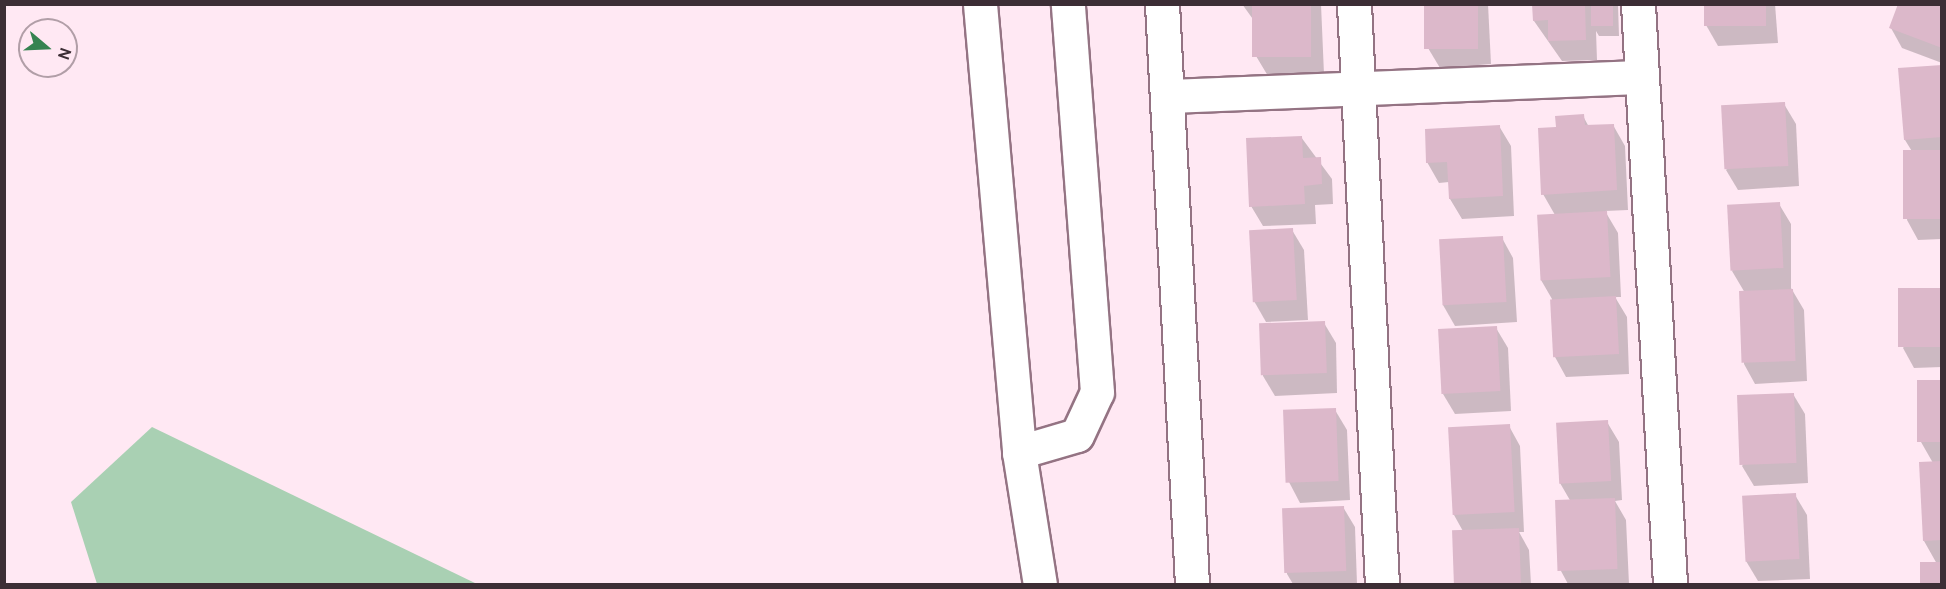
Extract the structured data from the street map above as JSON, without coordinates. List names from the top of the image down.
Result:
{
  "north": "right"
}
